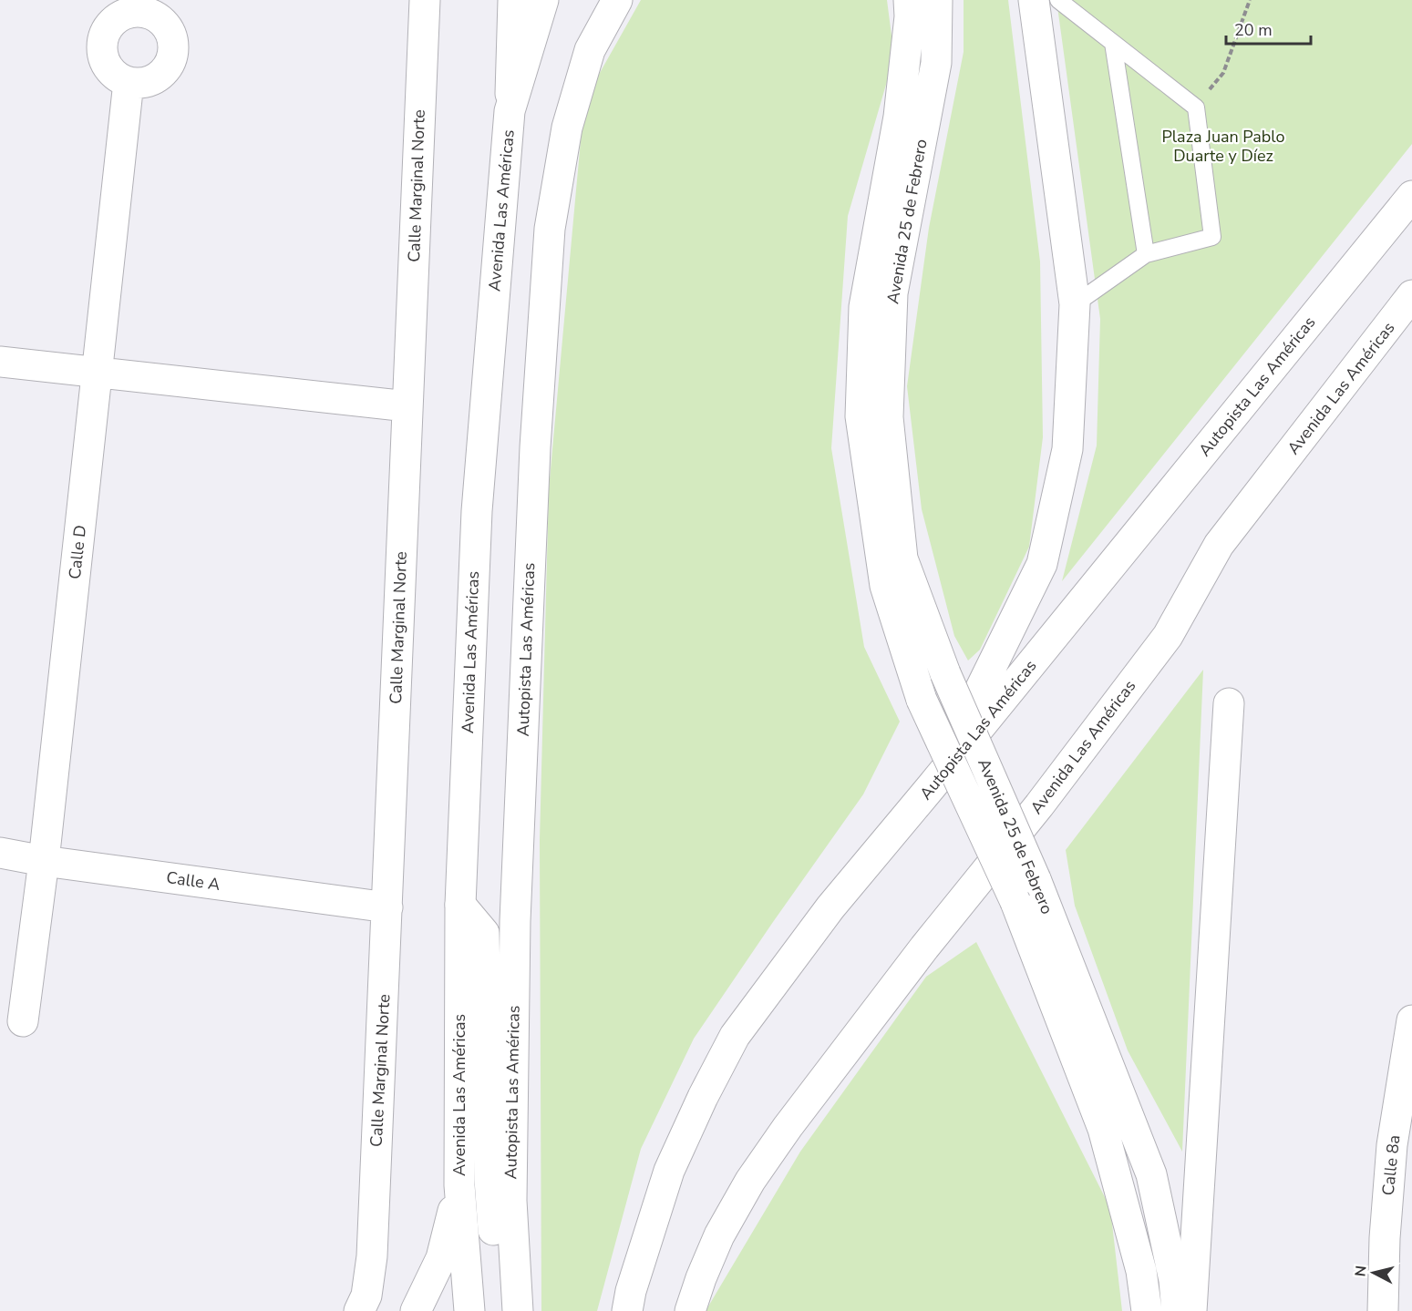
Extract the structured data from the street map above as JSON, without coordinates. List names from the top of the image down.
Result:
{
  "streets": {
    "main road": [
      "Calle Marginal Norte",
      "Avenida Las Américas",
      "Avenida 25 de Febrero",
      "Autopista Las Américas",
      "Calle D",
      "Calle A",
      "Calle 8a"
    ]
  },
  "crossings": [
    ["Calle Marginal Norte", "Calle A"],
    ["Calle D", "Calle A"]
  ],
  "parks": ["Plaza Juan Pablo Duarte y Díez"],
  "scale_bar": "20 m",
  "north": "left"
}
